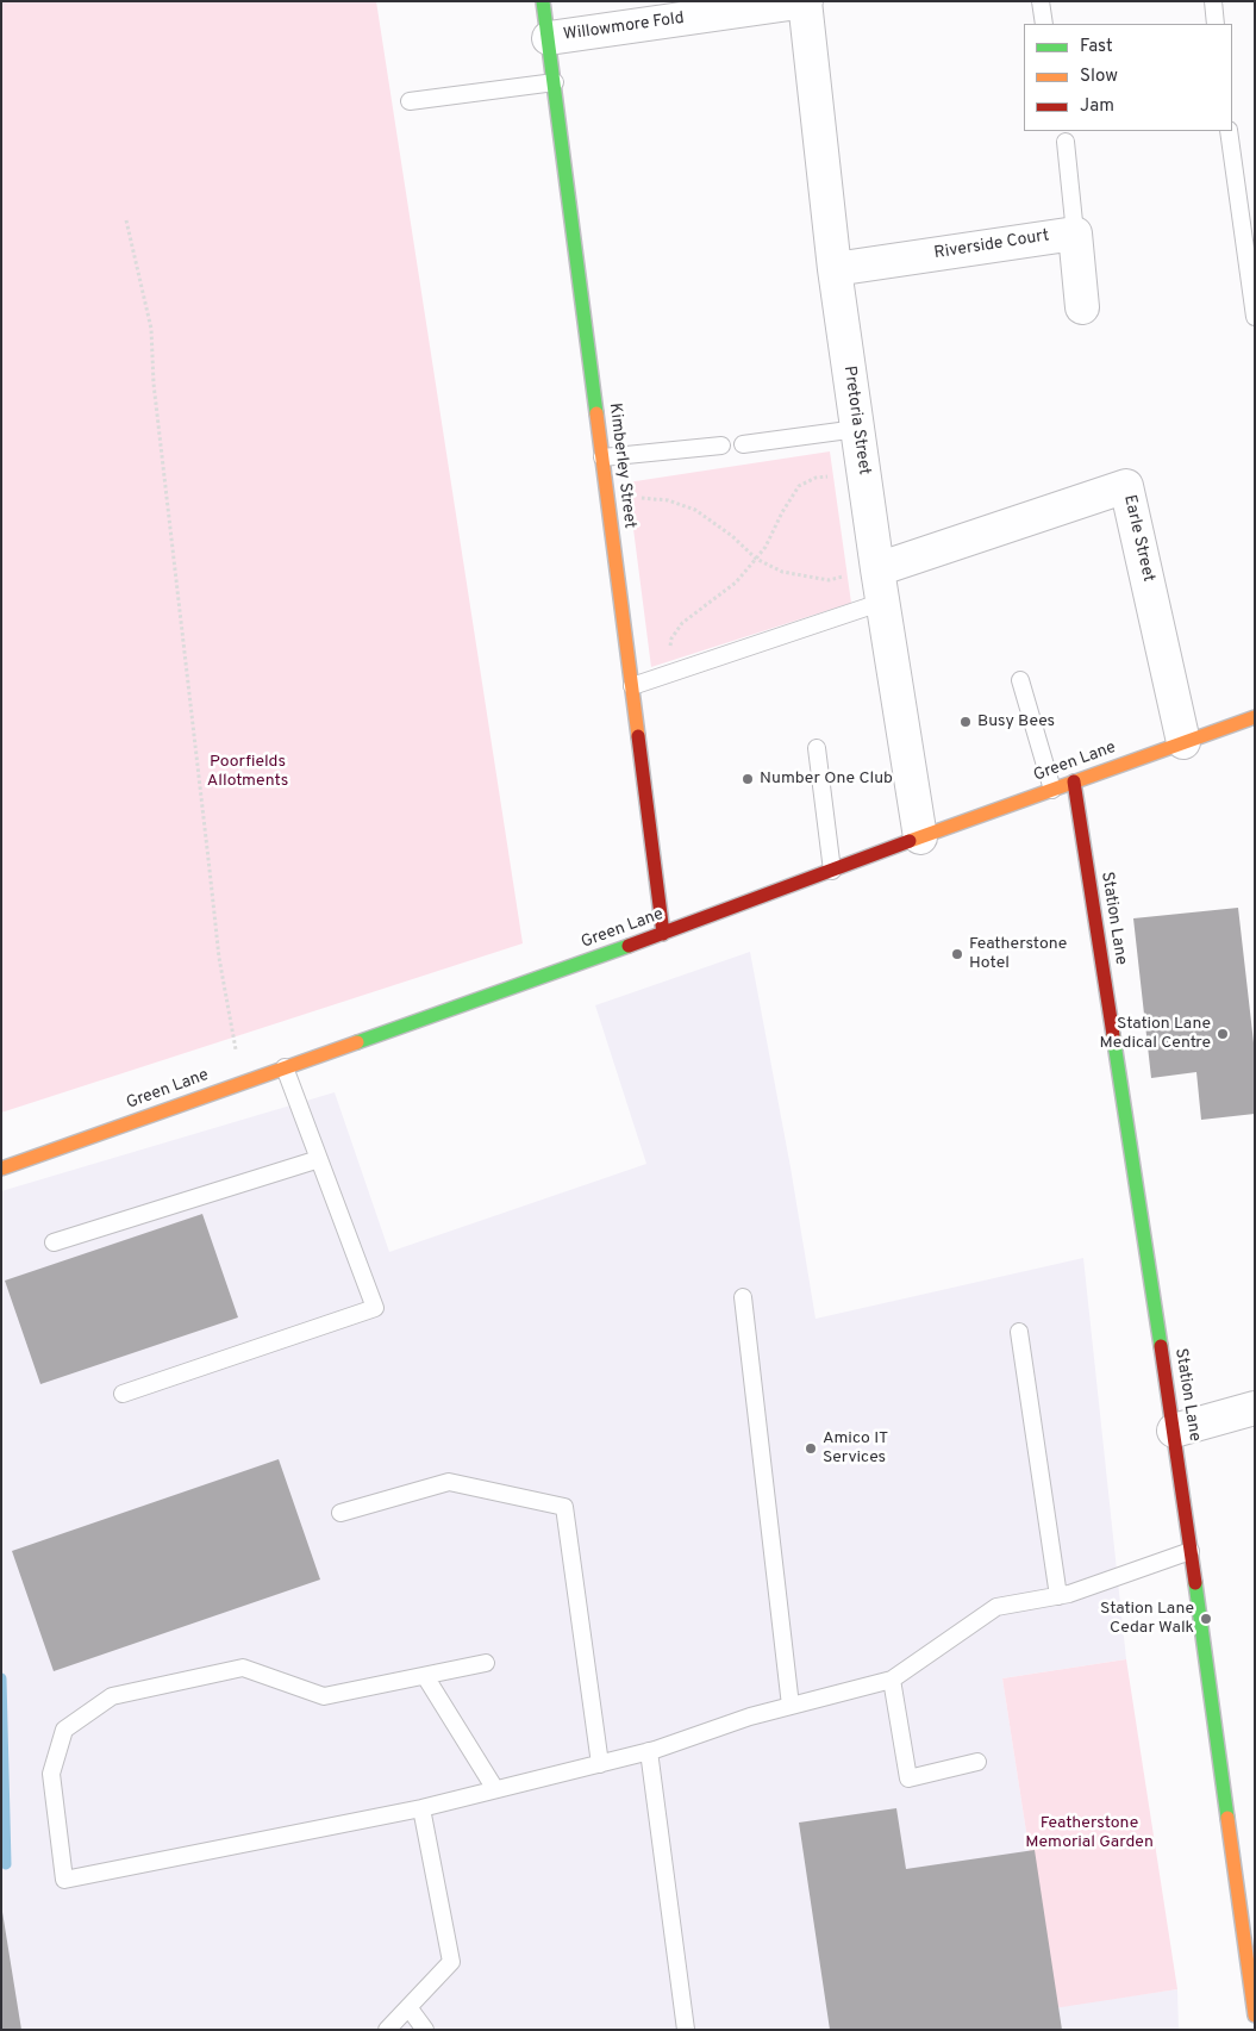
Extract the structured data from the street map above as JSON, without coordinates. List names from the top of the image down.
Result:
{
  "streets": {
    "street": [
      "Willowmore Fold",
      "Riverside Court",
      "Pretoria Street",
      "Kimberley Street",
      "Earle Street",
      "Green Lane",
      "Station Lane"
    ]
  },
  "crossings": [
    ["Willowmore Fold", "Pretoria Street"],
    ["Willowmore Fold", "Kimberley Street"],
    ["Riverside Court", "Pretoria Street"],
    ["Pretoria Street", "Earle Street"],
    ["Pretoria Street", "Green Lane"],
    ["Kimberley Street", "Green Lane"],
    ["Earle Street", "Green Lane"],
    ["Green Lane", "Station Lane"]
  ],
  "parks": ["Poorfields Allotments", "Featherstone Memorial Garden"],
  "places": [
    "Busy Bees",
    "Number One Club",
    "Featherstone Hotel",
    "Station Lane Medical Centre",
    "Amico IT Services",
    "Station Lane Cedar Walk"
  ],
  "legend": ["Fast", "Slow", "Jam"]
}
